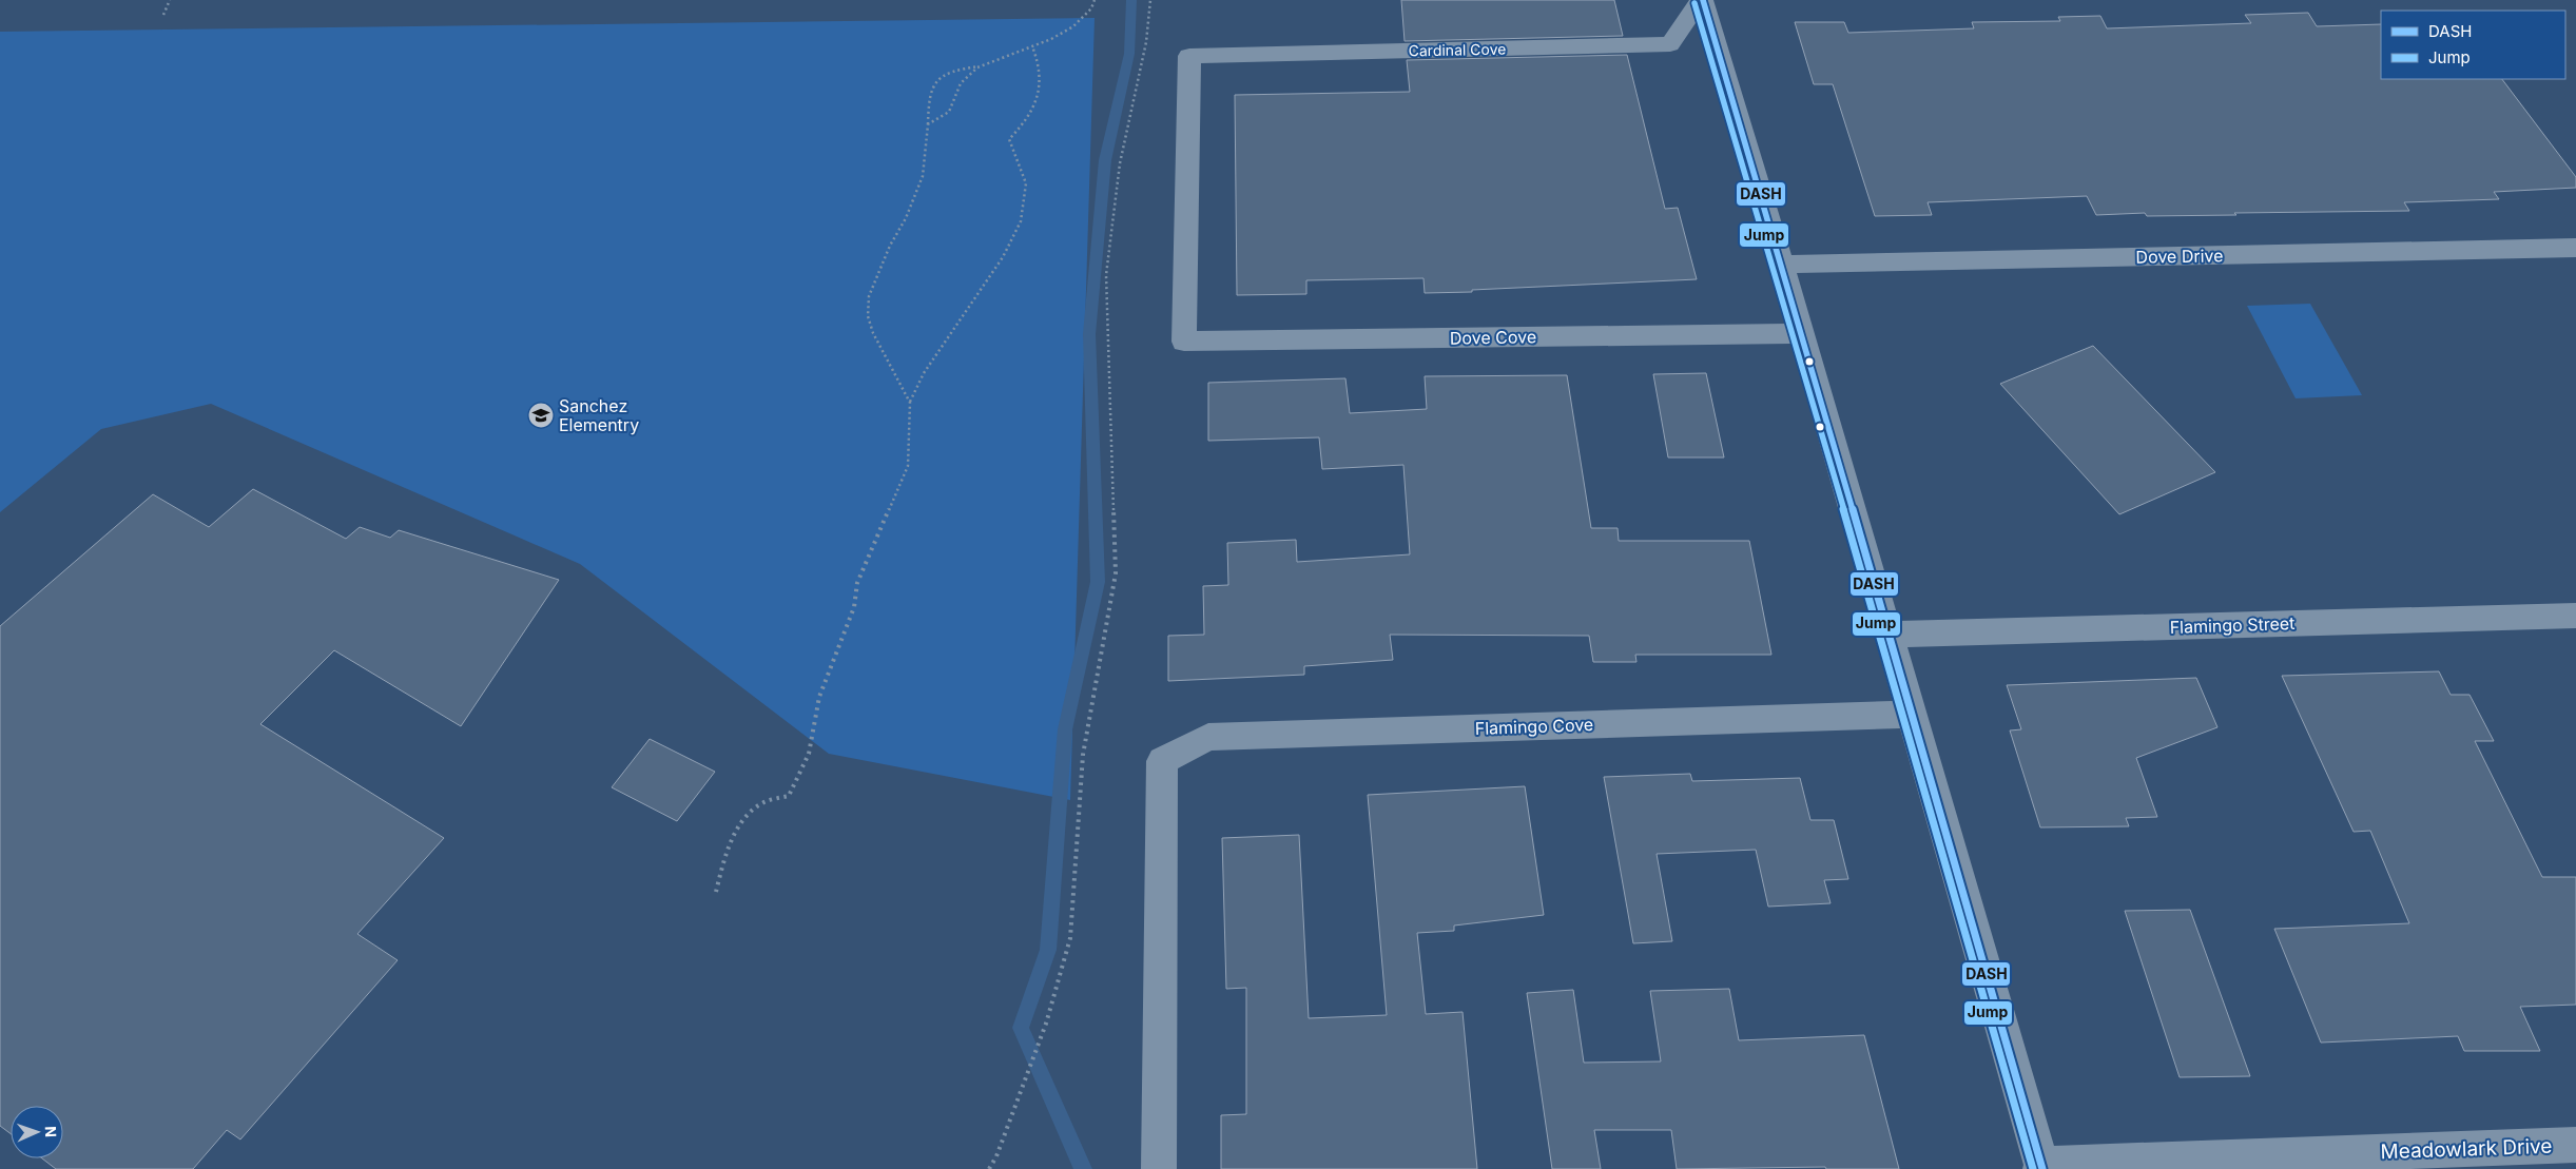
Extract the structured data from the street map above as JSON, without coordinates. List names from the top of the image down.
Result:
{
  "streets": {
    "street": [
      "Cardinal Cove",
      "Dove Drive",
      "Dove Cove",
      "Flamingo Street",
      "Flamingo Cove",
      "Meadowlark Drive"
    ]
  },
  "crossings": [
    ["Cardinal Cove", "Dove Cove"]
  ],
  "places": {
    "school or university": ["Sanchez Elementry"]
  },
  "lines": ["transit line DASH", "transit line Jump"],
  "legend": ["DASH", "Jump"],
  "north": "right"
}
